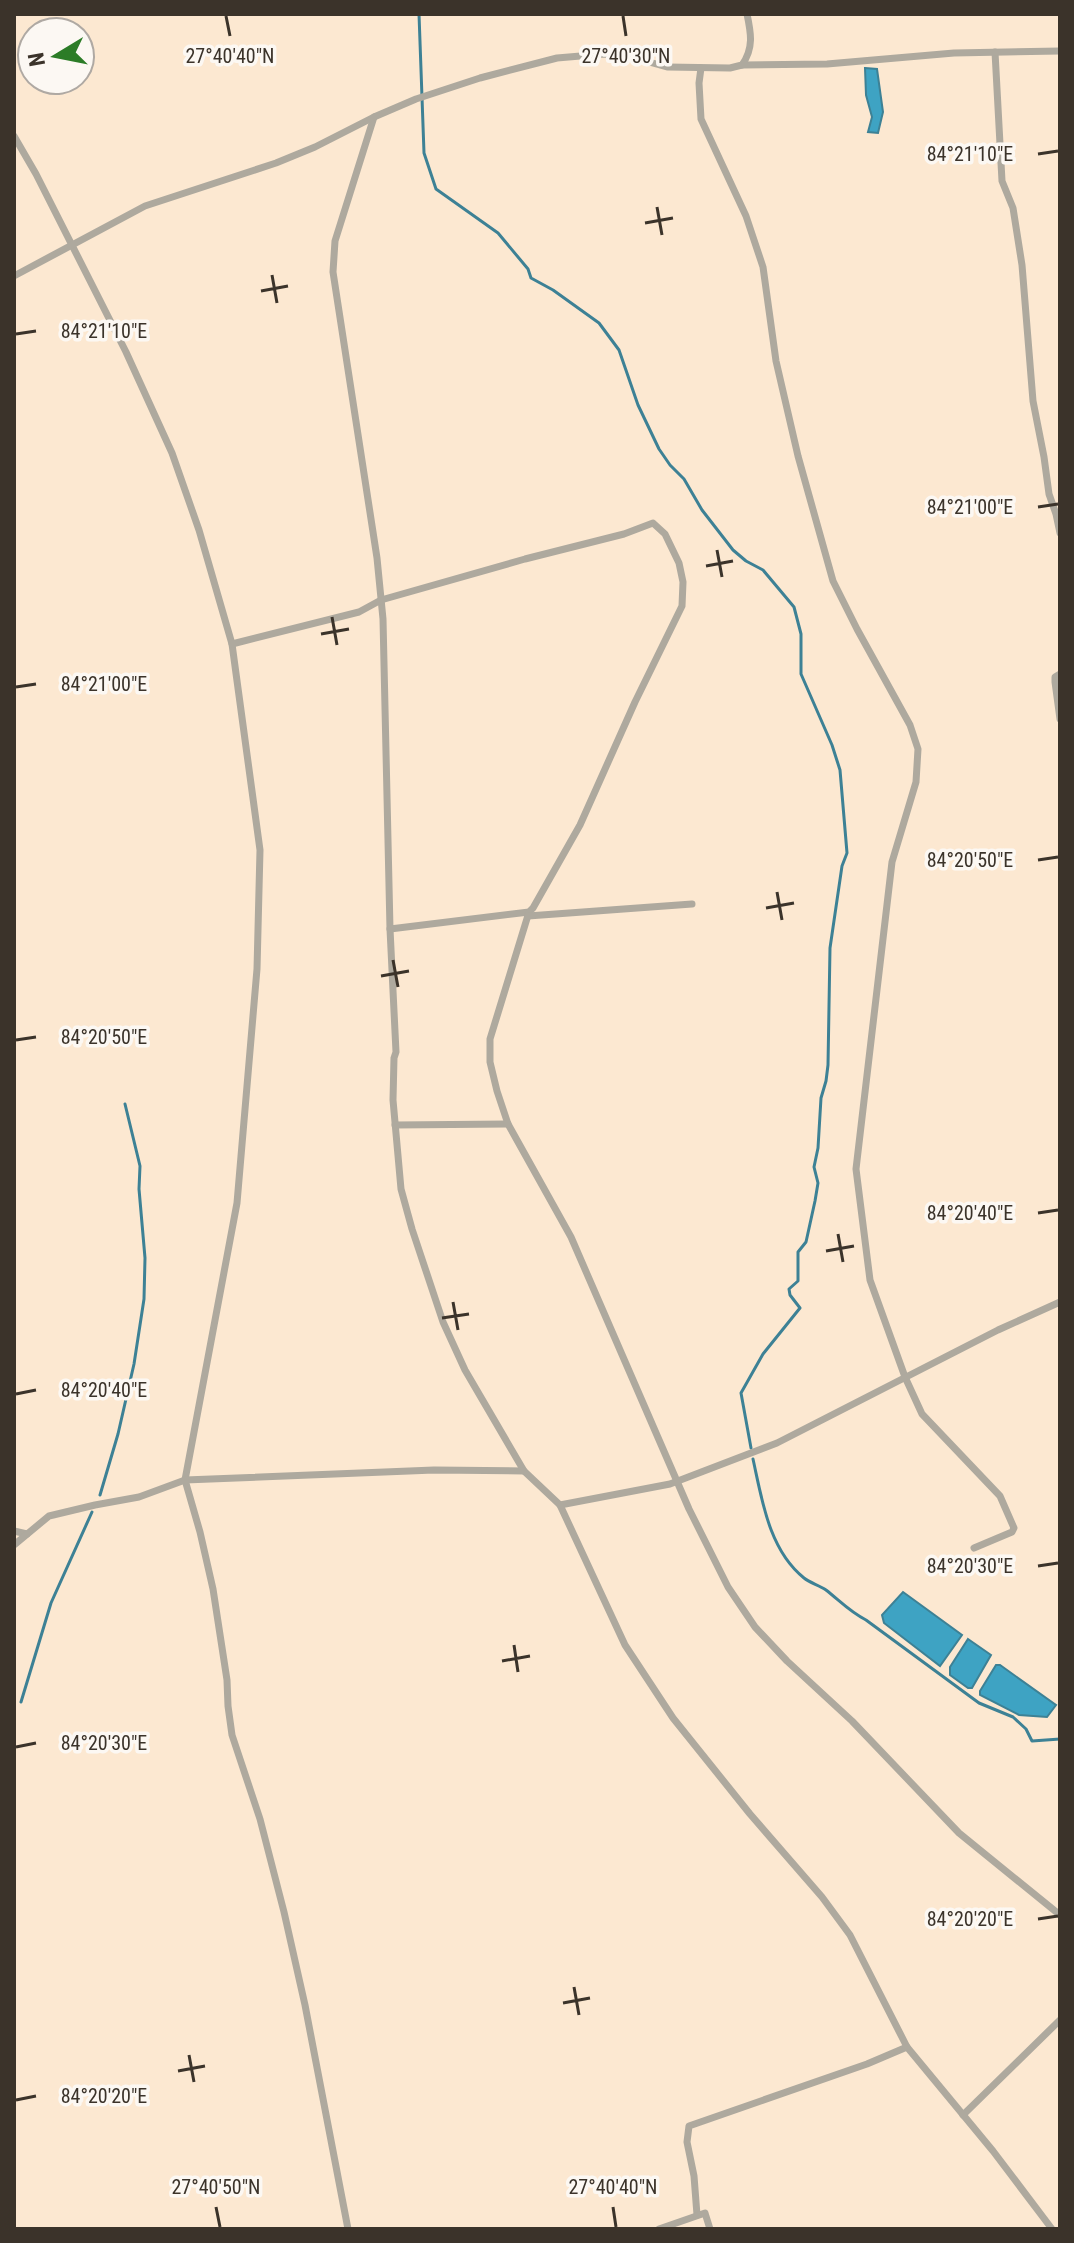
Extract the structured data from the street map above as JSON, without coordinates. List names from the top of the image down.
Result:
{
  "north": "left",
  "coordinates": [
    "27°40'40\"N",
    "27°40'30\"N",
    "84°21'10\"E",
    "84°21'00\"E",
    "84°20'50\"E",
    "84°20'40\"E",
    "84°20'30\"E",
    "84°20'20\"E",
    "27°40'50\"N"
  ]
}
